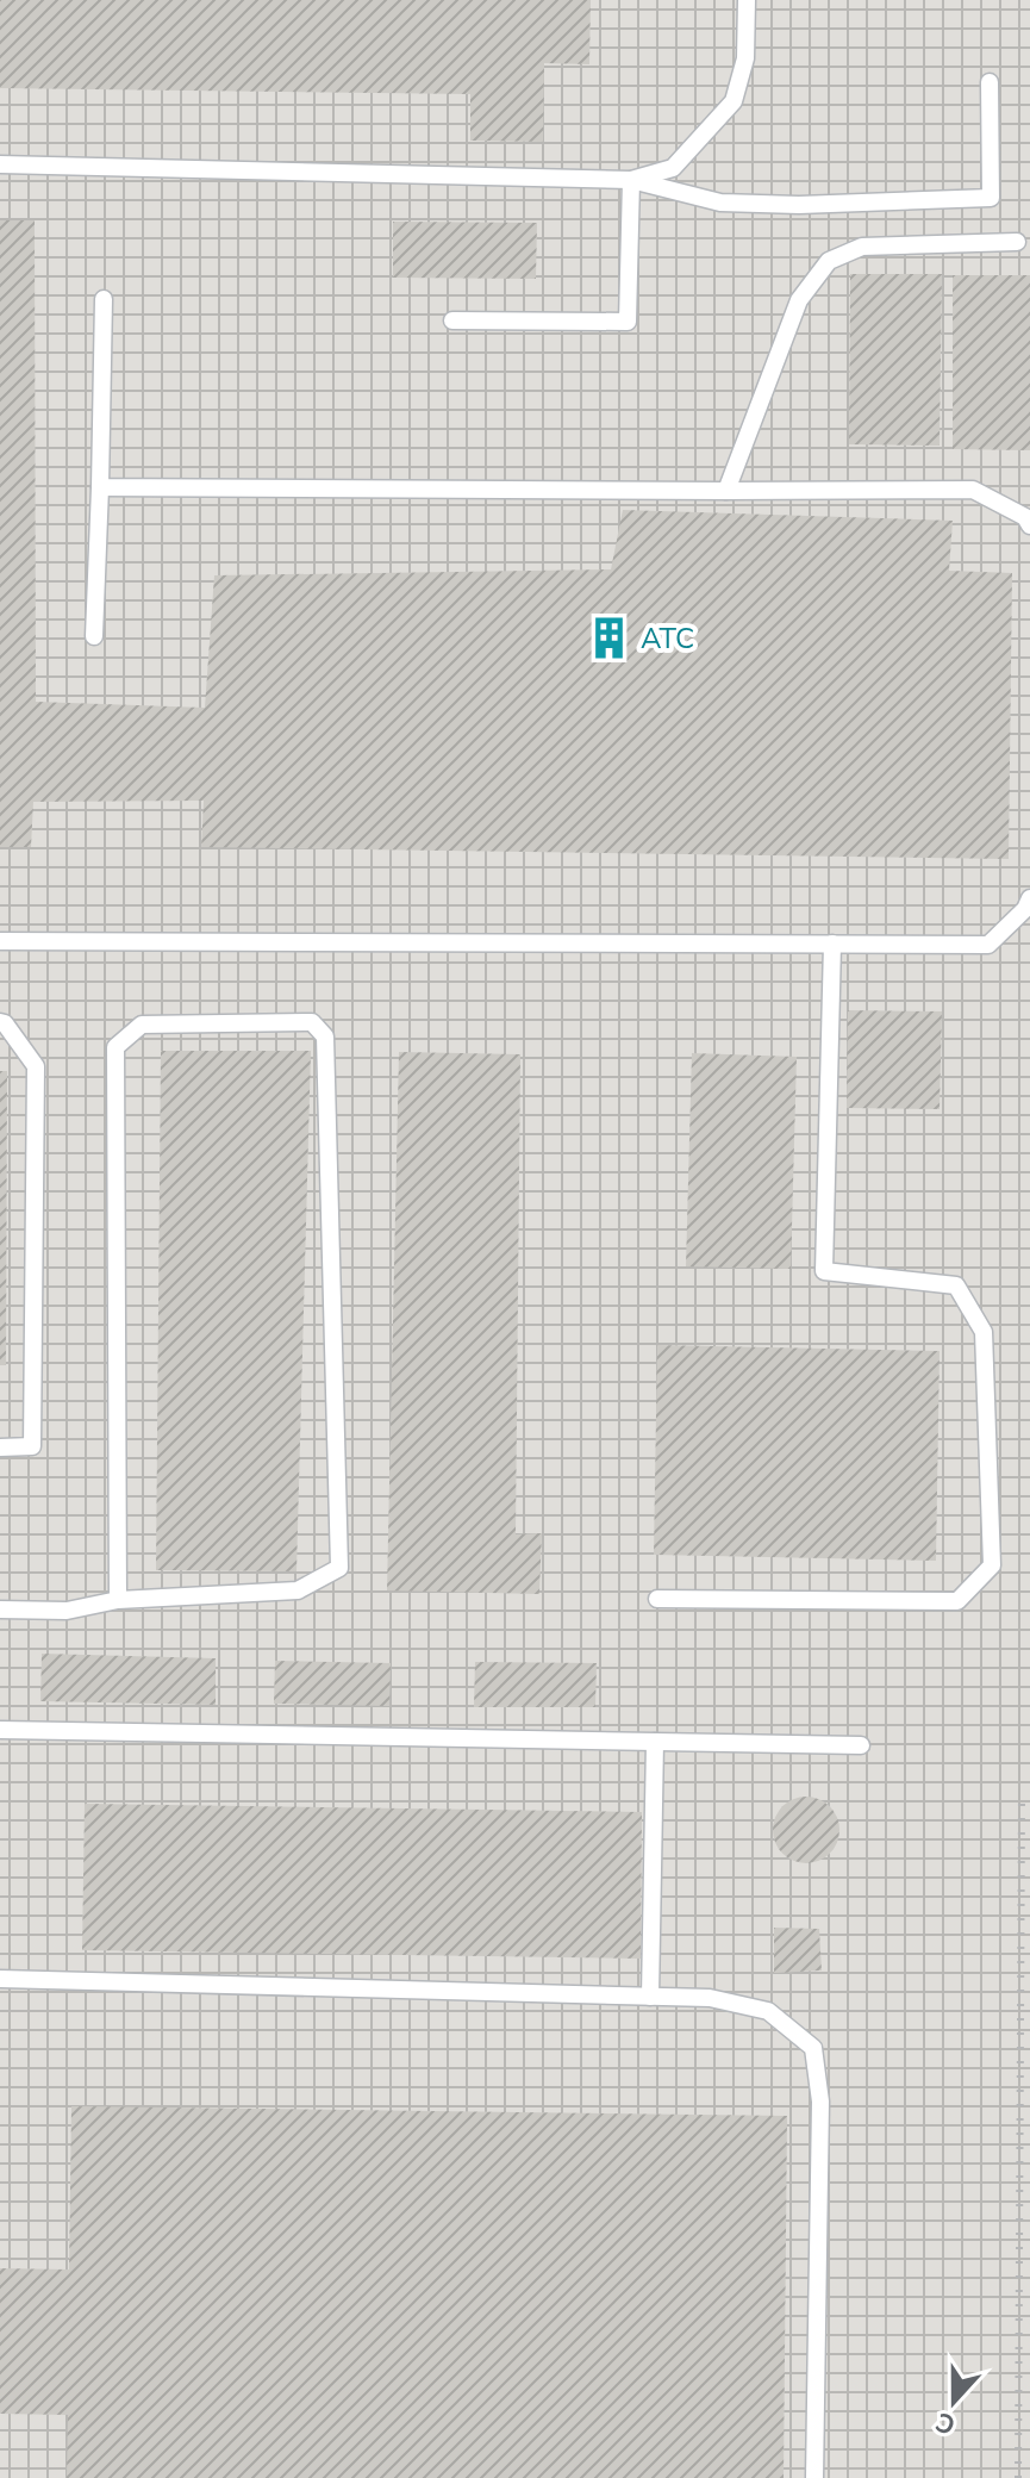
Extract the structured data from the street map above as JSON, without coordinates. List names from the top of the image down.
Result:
{
  "places": {
    "building": ["АТС"]
  },
  "north": "bottom"
}
